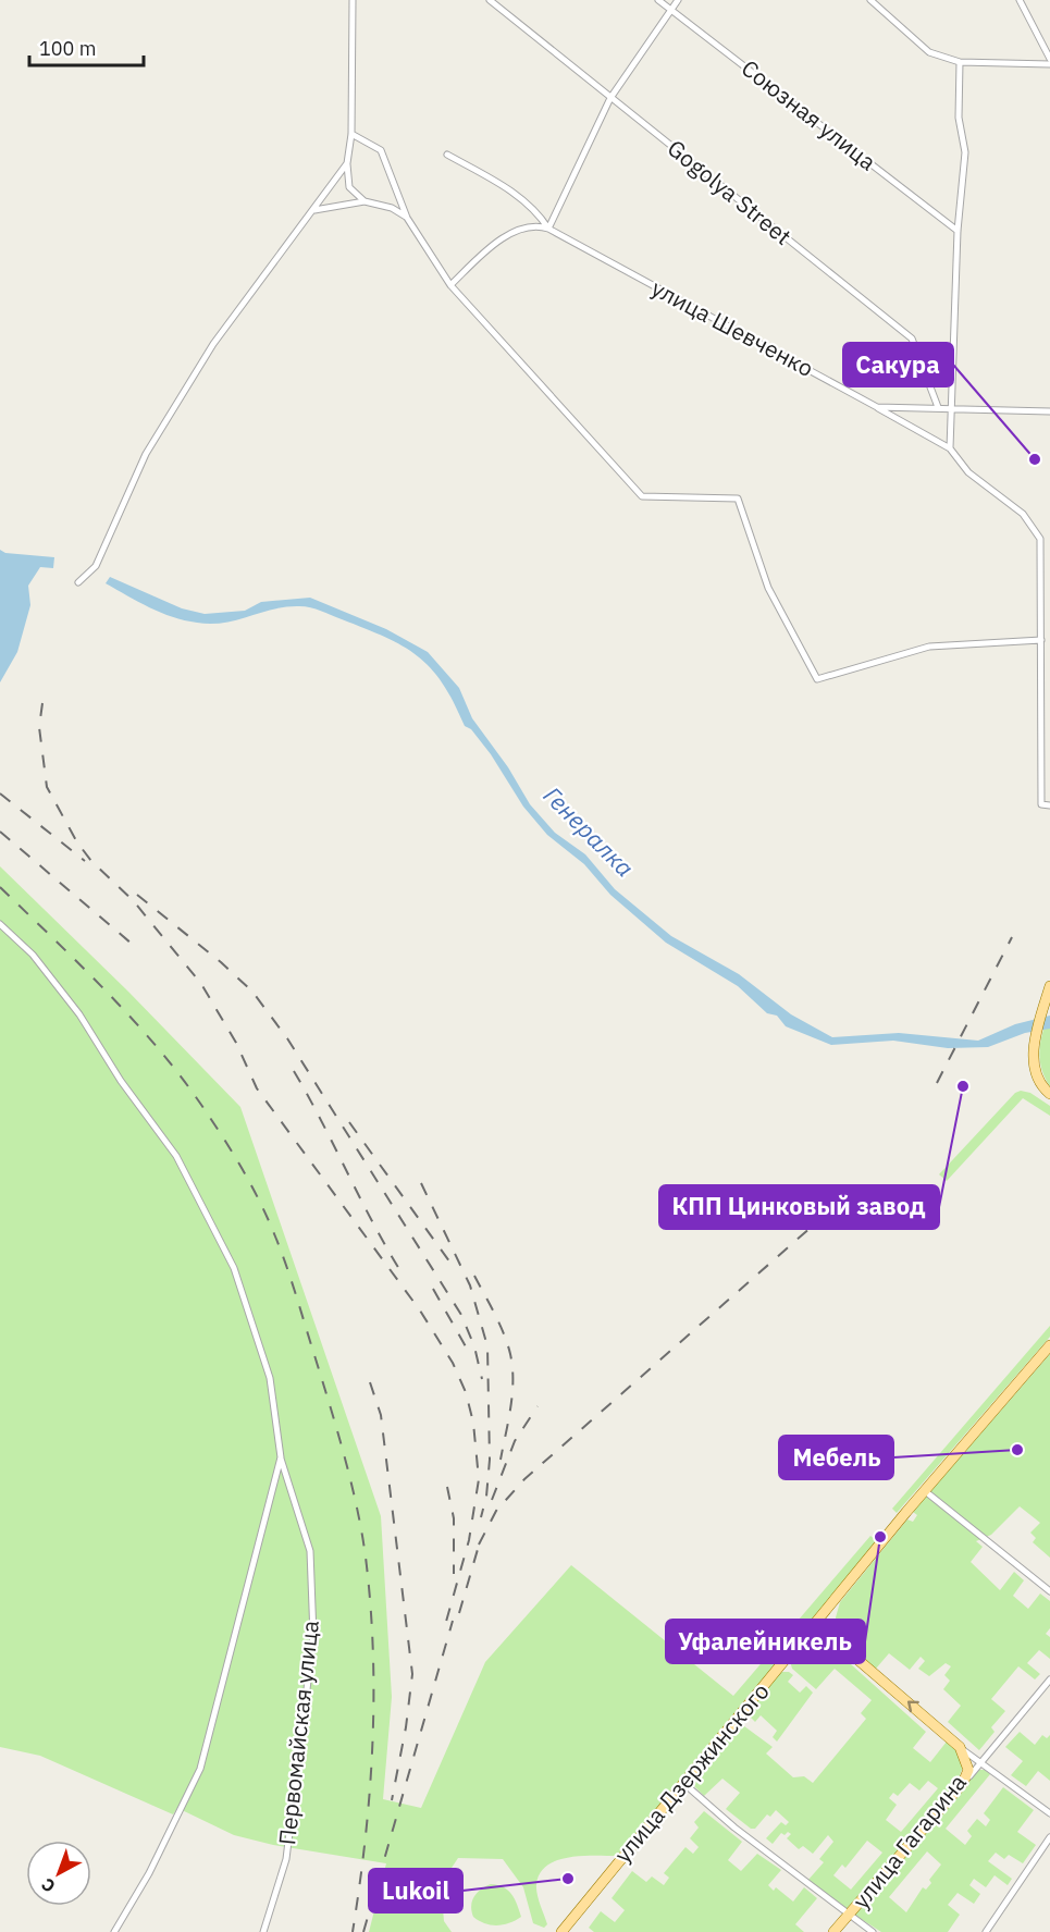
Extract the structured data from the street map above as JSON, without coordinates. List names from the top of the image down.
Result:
{
  "streets": {
    "main road": ["улица Дзержинского", "улица Гагарина"],
    "street": [
      "Союзная улица",
      "Gogolya Street",
      "улица Шевченко",
      "Первомайская улица"
    ]
  },
  "crossings": [
    ["Gogolya Street", "улица Шевченко"]
  ],
  "water": ["Генералка"],
  "places": [
    "Сакура",
    "КПП Цинковый завод",
    "Мебель",
    "Уфалейникель",
    "Lukoil"
  ],
  "scale_bar": "100 m",
  "north": "bottom left"
}
